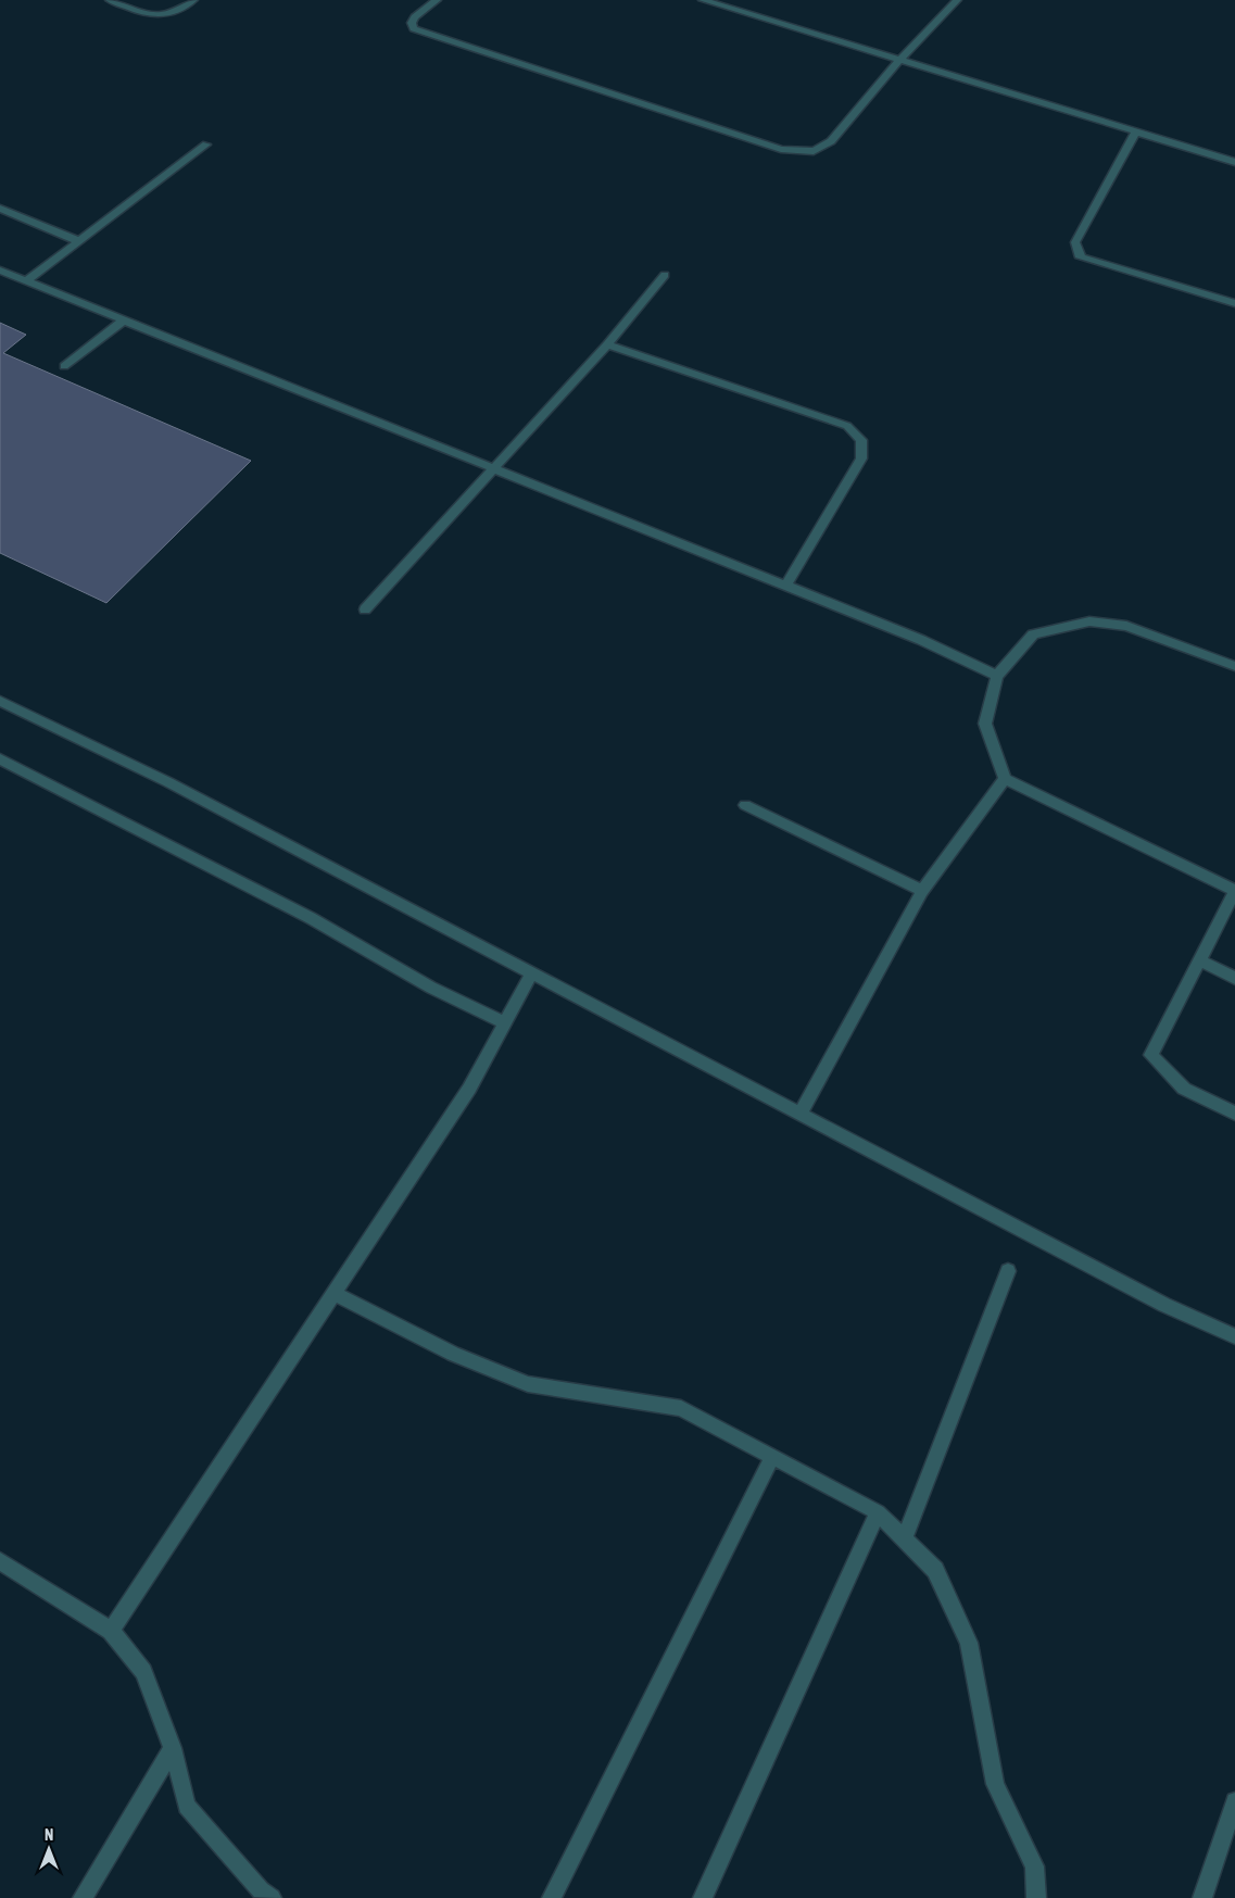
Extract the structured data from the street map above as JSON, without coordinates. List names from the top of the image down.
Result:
{
  "north": "top"
}
